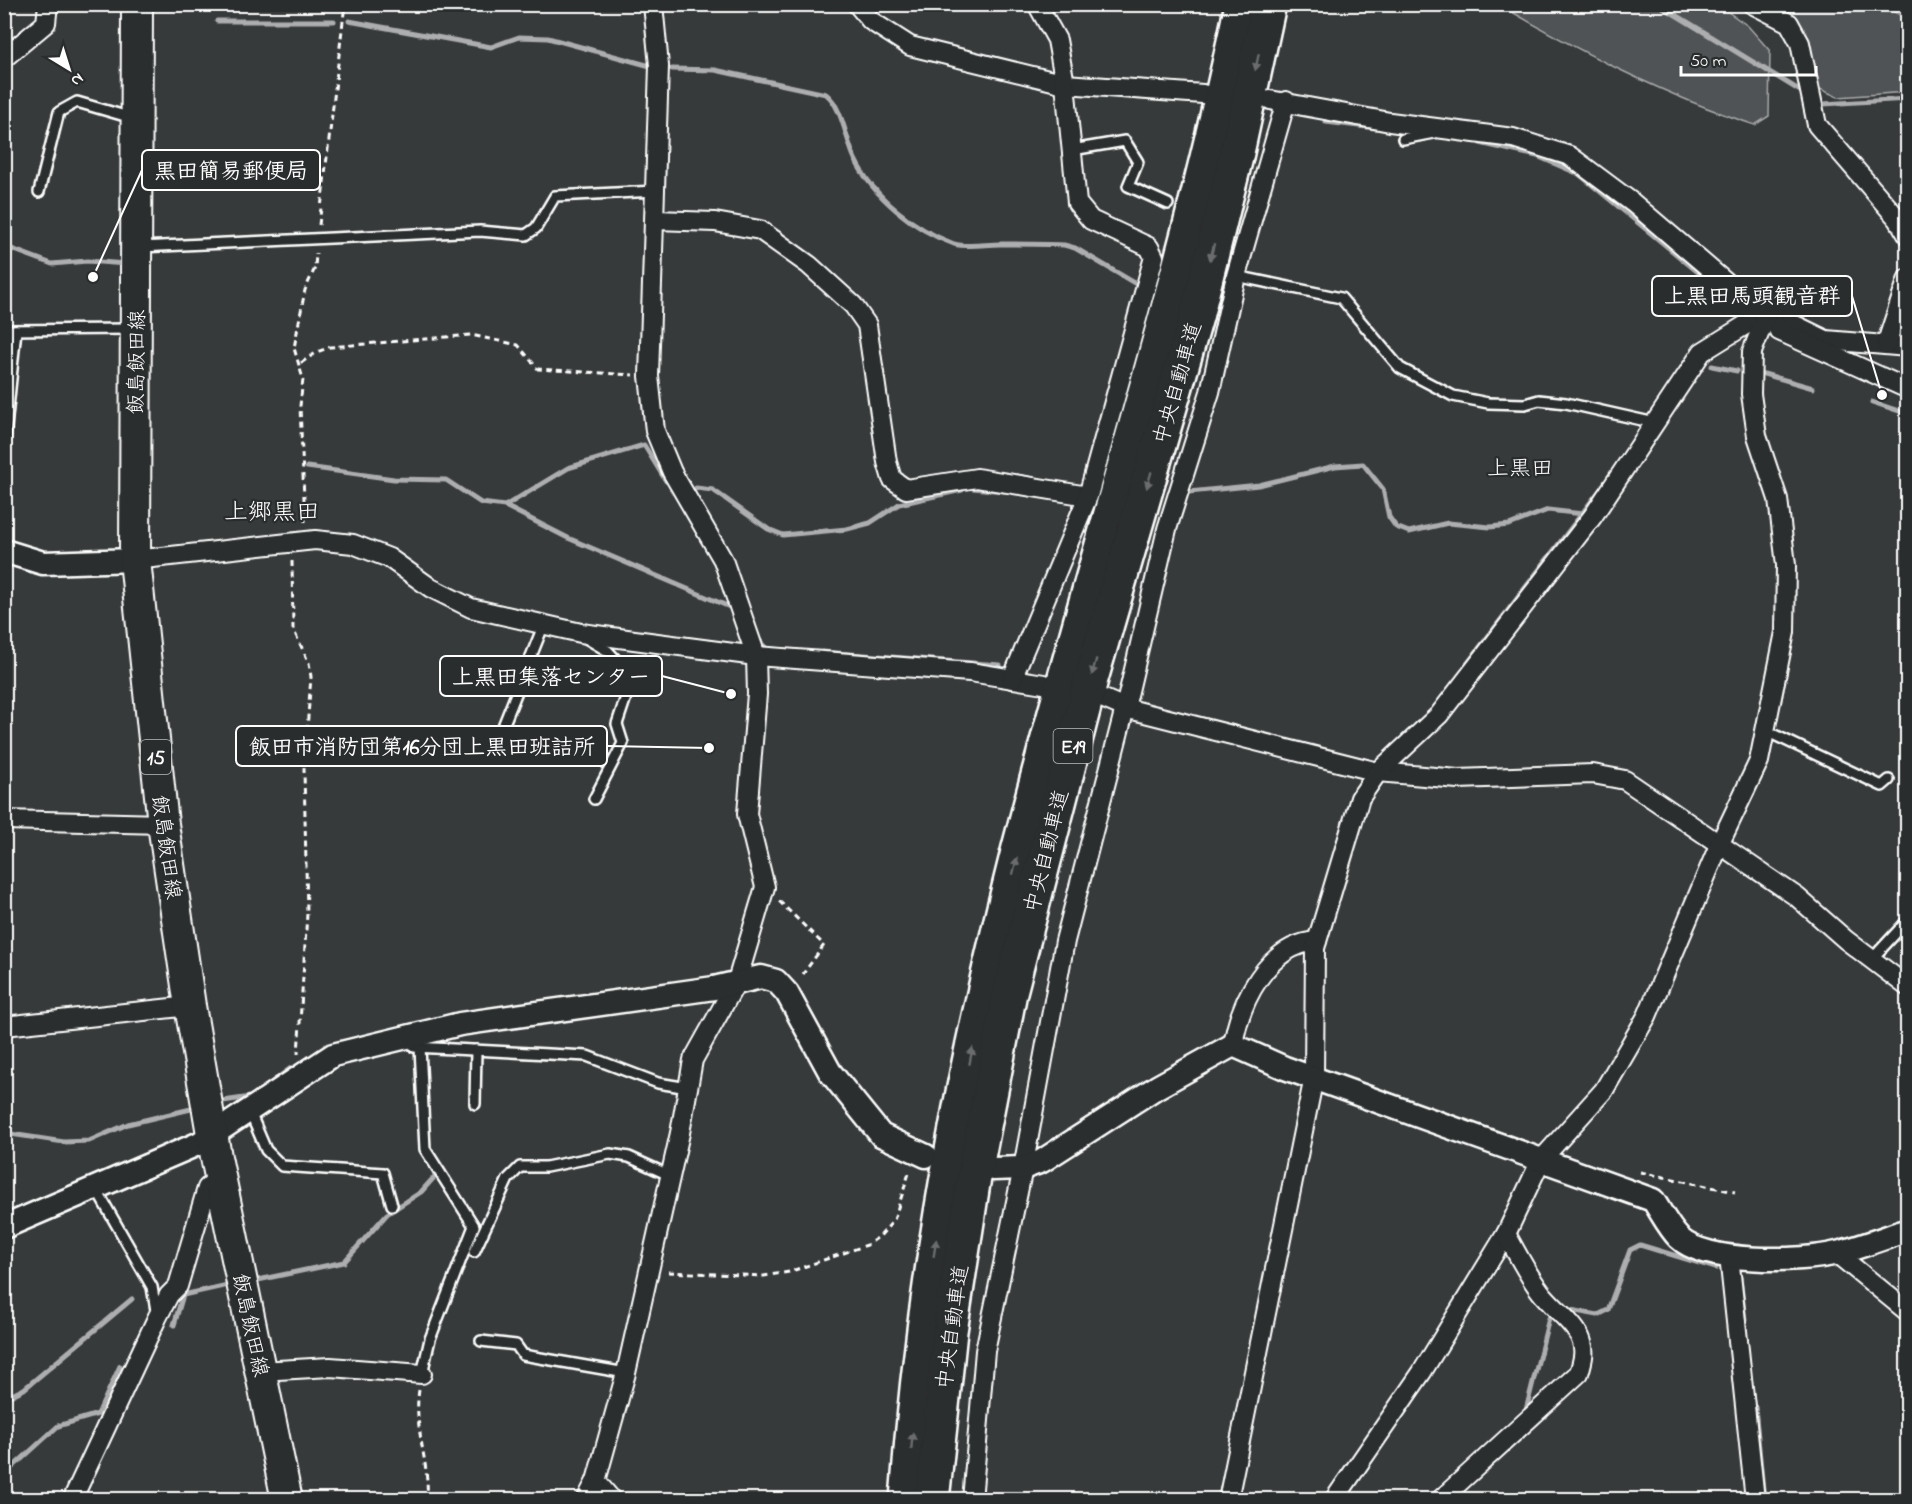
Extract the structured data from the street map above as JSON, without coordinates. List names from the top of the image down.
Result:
{
  "streets": {
    "highway": ["中央自動車道", "E19"],
    "main road": ["飯島飯田線", "15"]
  },
  "districts": ["上黒田", "上郷黒田"],
  "places": [
    "黒田簡易郵便局",
    "上黒田馬頭観音群",
    "上黒田集落センター",
    "飯田市消防団第16分団上黒田班詰所"
  ],
  "scale_bar": "50 m",
  "north": "bottom right"
}
